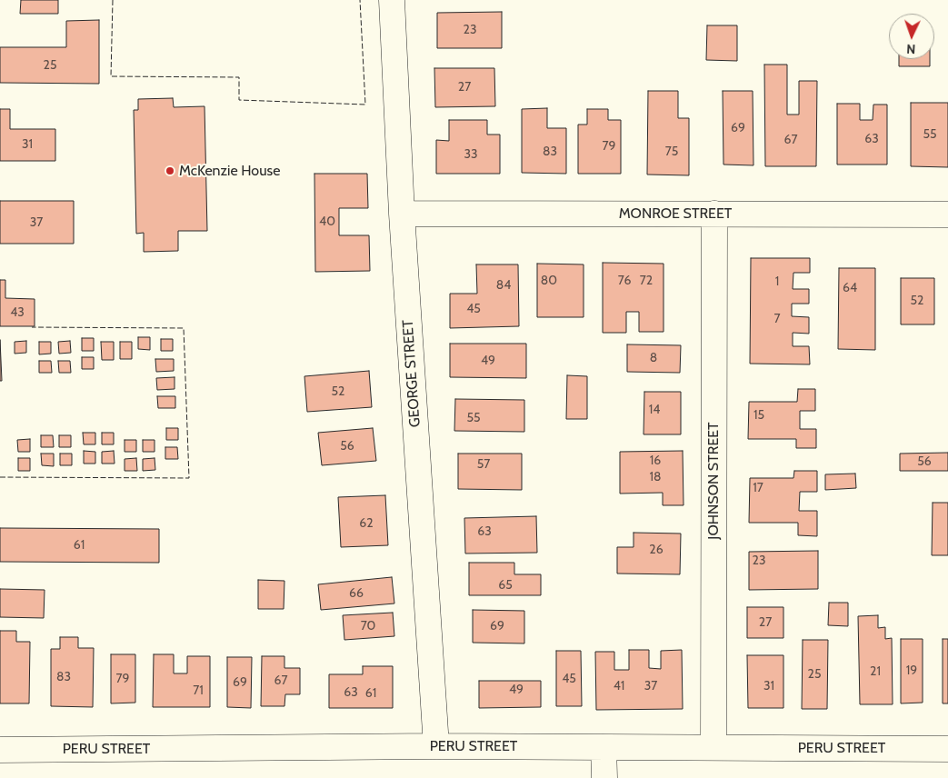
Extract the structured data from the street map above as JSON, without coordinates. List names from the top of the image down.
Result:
{
  "streets": {
    "street": [
      "MONROE STREET",
      "GEORGE STREET",
      "JOHNSON STREET",
      "PERU STREET"
    ]
  },
  "crossings": [
    ["MONROE STREET", "GEORGE STREET"],
    ["MONROE STREET", "JOHNSON STREET"],
    ["GEORGE STREET", "PERU STREET"],
    ["JOHNSON STREET", "PERU STREET"]
  ],
  "places": ["McKenzie House"],
  "house_numbers": [
    "23",
    "25",
    "27",
    "69",
    "55",
    "63",
    "67",
    "31",
    "79",
    "83",
    "75",
    "33",
    "40",
    "37",
    "80",
    "76",
    "72",
    "1",
    "84",
    "64",
    "52",
    "45",
    "43",
    "7",
    "8",
    "49",
    "52",
    "14",
    "15",
    "55",
    "56",
    "16",
    "56",
    "57",
    "18",
    "17",
    "62",
    "63",
    "61",
    "26",
    "23",
    "65",
    "66",
    "27",
    "70",
    "69",
    "19",
    "21",
    "25",
    "83",
    "79",
    "45",
    "67",
    "69",
    "41",
    "37",
    "31",
    "49",
    "71",
    "63",
    "61"
  ],
  "north": "bottom"
}
